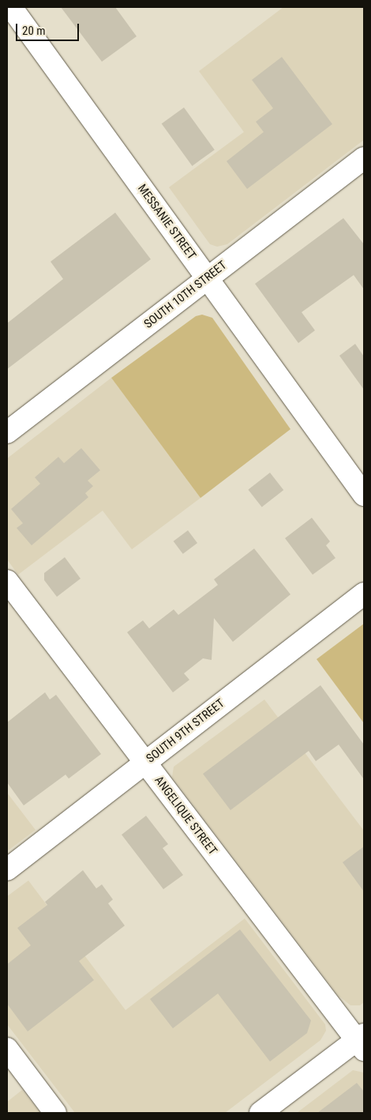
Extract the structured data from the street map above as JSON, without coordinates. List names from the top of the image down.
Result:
{
  "streets": {
    "main road": [
      "MESSANIE STREET",
      "SOUTH 10TH STREET",
      "SOUTH 9TH STREET",
      "ANGELIQUE STREET"
    ]
  },
  "crossings": [
    ["MESSANIE STREET", "SOUTH 10TH STREET"],
    ["SOUTH 9TH STREET", "ANGELIQUE STREET"]
  ],
  "scale_bar": "20 m"
}
